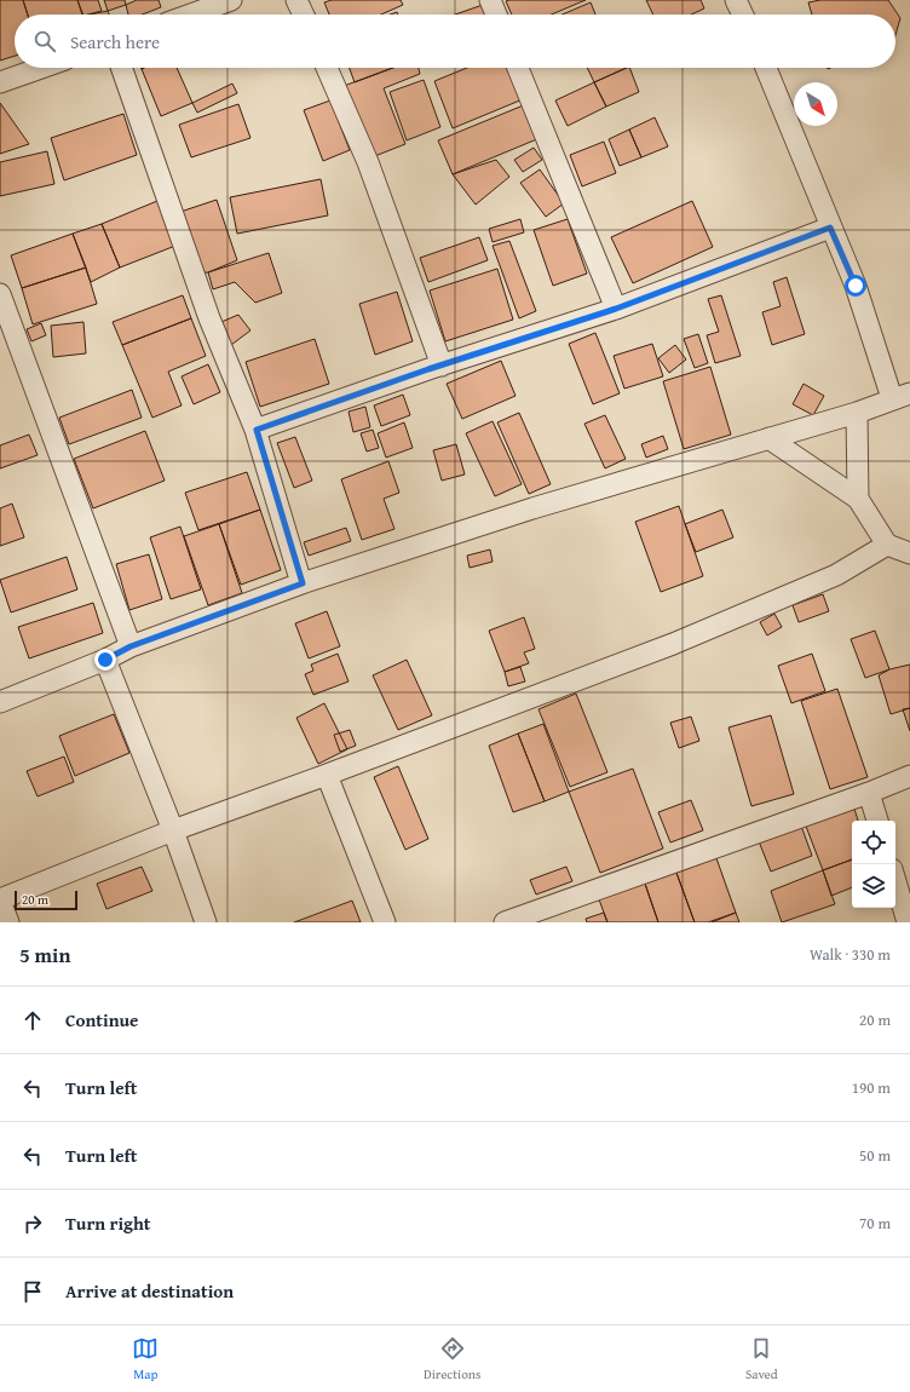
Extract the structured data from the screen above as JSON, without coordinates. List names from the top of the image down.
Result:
{
  "scale_bar": "20 m",
  "north": "bottom right",
  "page": {
    "search": "Search here",
    "scale": "20 m",
    "heading": ["5 min", "Walk · 330 m"],
    "list": [
      ["Continue", "20 m"],
      ["Turn left", "190 m"],
      ["Turn left", "50 m"],
      ["Turn right", "70 m"],
      "Arrive at destination"
    ],
    "nav": ["Map", "Directions", "Saved"]
  }
}
